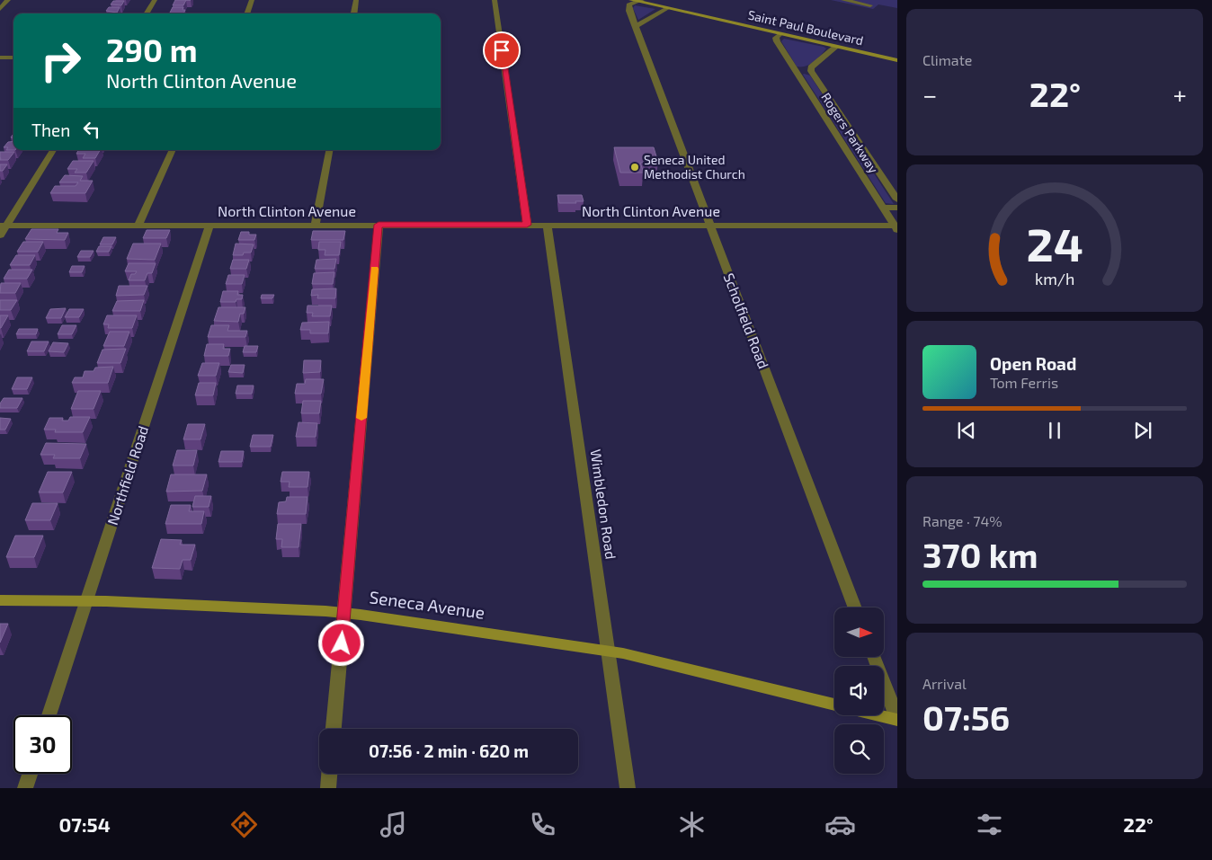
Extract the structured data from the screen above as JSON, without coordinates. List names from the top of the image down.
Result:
{
  "streets": {
    "street": [
      "Saint Paul Boulevard",
      "Rogers Parkway",
      "North Clinton Avenue",
      "Scholfield Road",
      "Northfield Road",
      "Wimbledon Road",
      "Seneca Avenue"
    ]
  },
  "crossings": [
    ["Saint Paul Boulevard", "Rogers Parkway"],
    ["Saint Paul Boulevard", "Scholfield Road"],
    ["Rogers Parkway", "North Clinton Avenue"],
    ["North Clinton Avenue", "Scholfield Road"],
    ["North Clinton Avenue", "Northfield Road"],
    ["North Clinton Avenue", "Wimbledon Road"],
    ["Northfield Road", "Seneca Avenue"],
    ["Wimbledon Road", "Seneca Avenue"]
  ],
  "places": ["Seneca United Methodist Church"],
  "north": "right",
  "page": {
    "tile": [
      "Climate",
      ["Range · 74%", "370 km"],
      ["Arrival", "07:56"]
    ],
    "turn": ["290 m", "North Clinton Avenue"],
    "heat": ["−", "22°", "+"],
    "then": "Then",
    "song": ["Open Road", "Tom Ferris"],
    "limit": "30",
    "trip": "07:56 · 2 min · 620 m",
    "tabs": ["07:54", "22°"],
    "gauge": ["24", "km/h"]
  }
}
